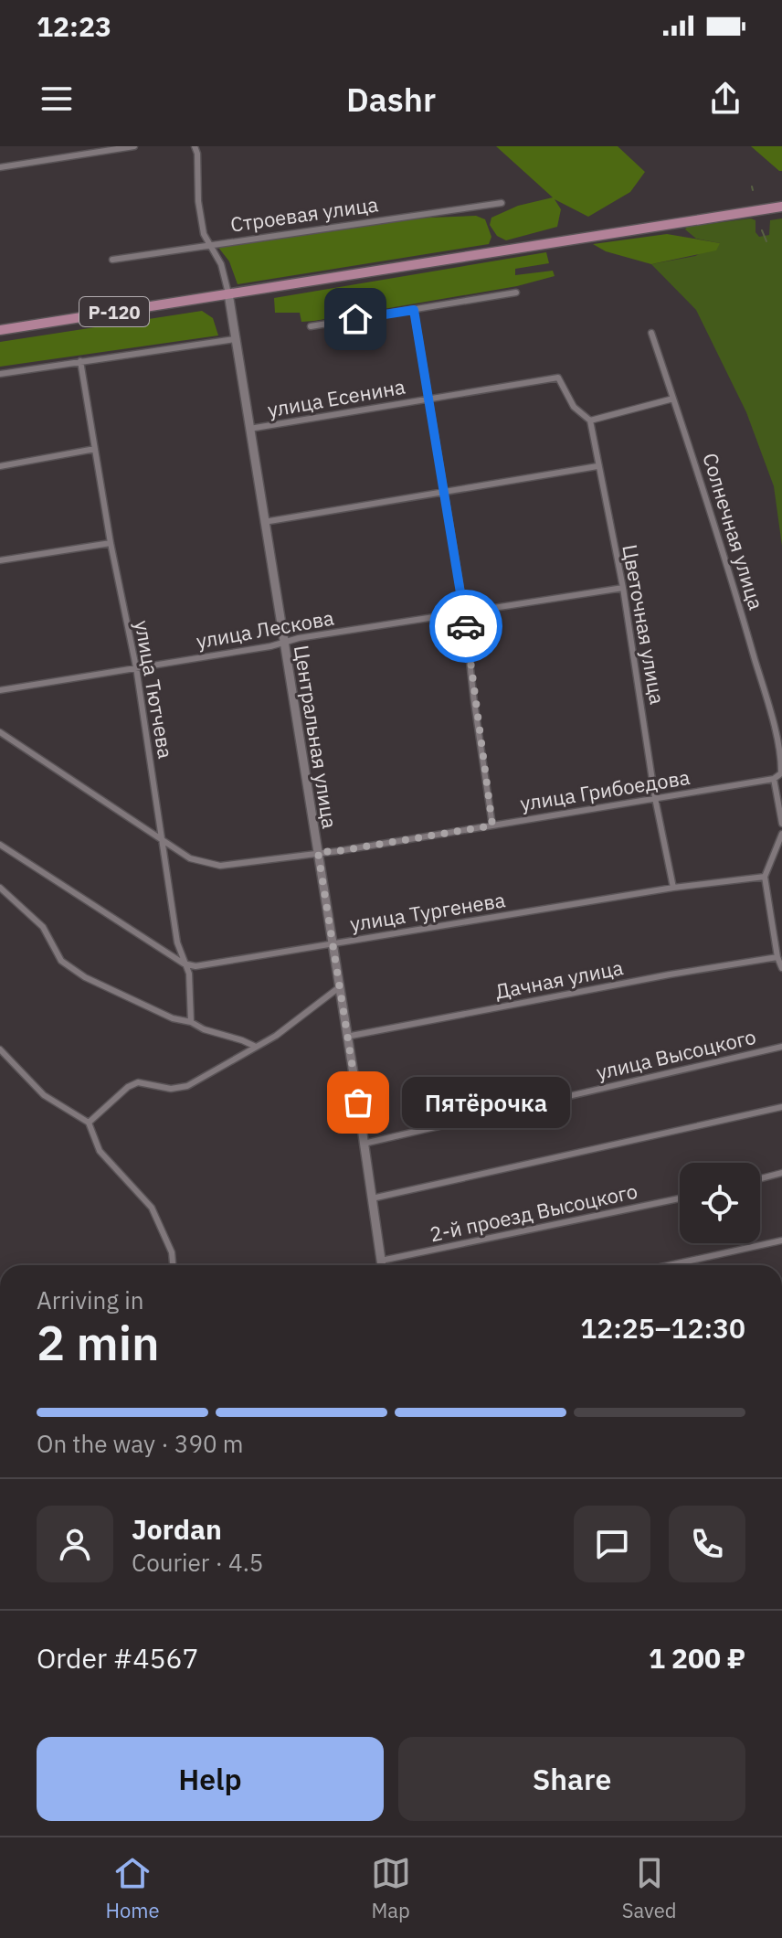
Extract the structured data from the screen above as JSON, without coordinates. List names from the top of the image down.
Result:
{
  "streets": {
    "main road": ["Р-120"],
    "street": [
      "Строевая улица",
      "улица Есенина",
      "Солнечная улица",
      "Цветочная улица",
      "улица Лескова",
      "улица Тютчева",
      "Центральная улица",
      "улица Грибоедова",
      "улица Тургенева",
      "Дачная улица",
      "улица Высоцкого",
      "2-й проезд Высоцкого"
    ]
  },
  "crossings": [
    ["Р-120", "Центральная улица"],
    ["улица Есенина", "Цветочная улица"],
    ["улица Есенина", "Центральная улица"],
    ["Солнечная улица", "улица Грибоедова"],
    ["Цветочная улица", "улица Лескова"],
    ["Цветочная улица", "улица Грибоедова"],
    ["Цветочная улица", "улица Тургенева"],
    ["улица Лескова", "улица Тютчева"],
    ["улица Лескова", "Центральная улица"],
    ["улица Тютчева", "улица Грибоедова"],
    ["улица Тютчева", "улица Тургенева"],
    ["Центральная улица", "улица Грибоедова"],
    ["Центральная улица", "улица Тургенева"],
    ["Центральная улица", "Дачная улица"],
    ["Центральная улица", "улица Высоцкого"],
    ["Центральная улица", "2-й проезд Высоцкого"]
  ],
  "places": ["Пятёрочка"],
  "page": {
    "status": "12:23",
    "header": "Dashr",
    "bubble": "Пятёрочка",
    "heading": ["2 min", "Arriving in", "12:25–12:30"],
    "panel": [
      "Jordan",
      "Courier · 4.5",
      "Order #4567",
      "1 200 ₽"
    ],
    "bar": "On the way · 390 m",
    "buttons": ["Help", "Share"],
    "tabs": ["Home", "Map", "Saved"]
  }
}
